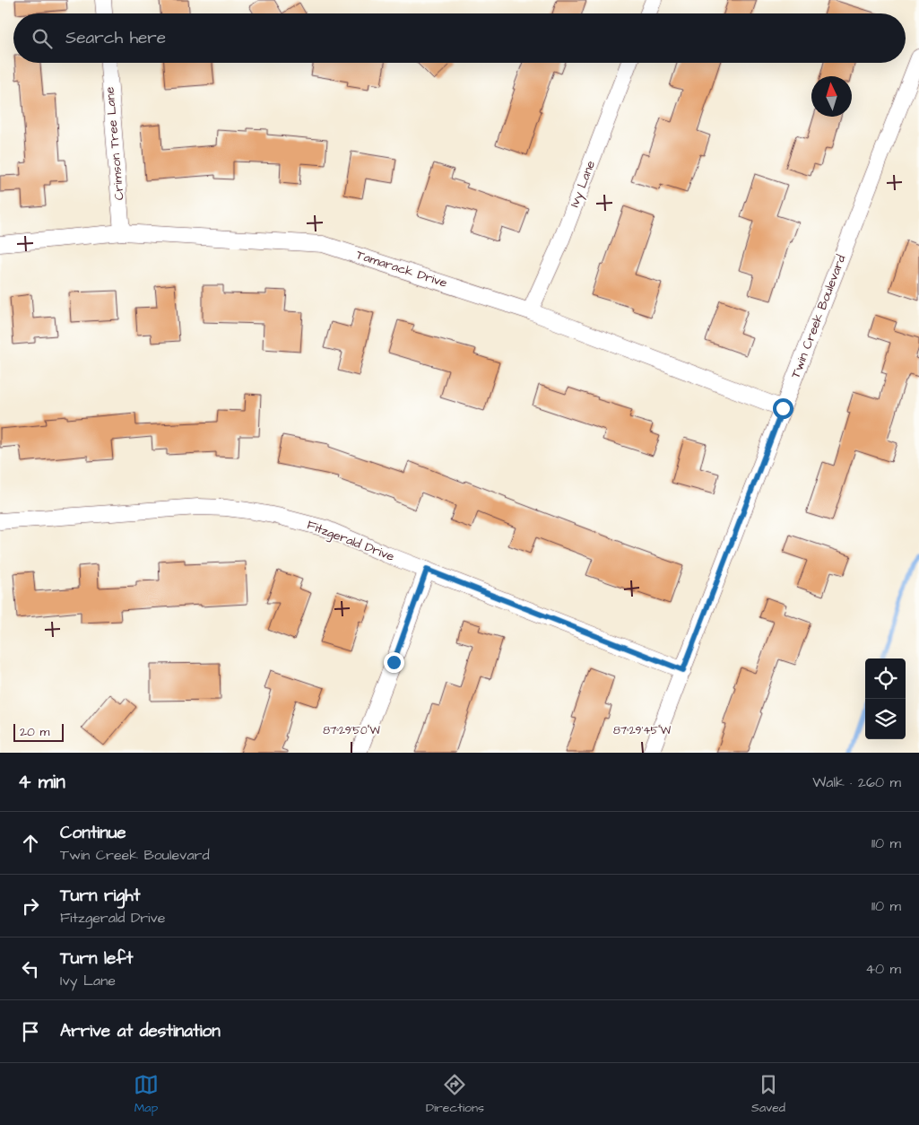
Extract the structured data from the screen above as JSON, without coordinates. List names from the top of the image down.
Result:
{
  "streets": {
    "street": [
      "Crimson Tree Lane",
      "Ivy Lane",
      "Tamarack Drive",
      "Twin Creek Boulevard",
      "Fitzgerald Drive"
    ]
  },
  "crossings": [
    ["Crimson Tree Lane", "Tamarack Drive"],
    ["Ivy Lane", "Tamarack Drive"],
    ["Tamarack Drive", "Twin Creek Boulevard"],
    ["Twin Creek Boulevard", "Fitzgerald Drive"]
  ],
  "scale_bar": "20 m",
  "north": "top",
  "page": {
    "search": "Search here",
    "scale": "20 m",
    "heading": ["4 min", "Walk · 260 m"],
    "list": [
      ["Continue", "Twin Creek Boulevard", "110 m"],
      ["Turn right", "Fitzgerald Drive", "110 m"],
      ["Turn left", "Ivy Lane", "40 m"],
      "Arrive at destination"
    ],
    "nav": ["Map", "Directions", "Saved"]
  },
  "coordinates": ["87°29'50\"W", "87°29'45\"W"]
}
